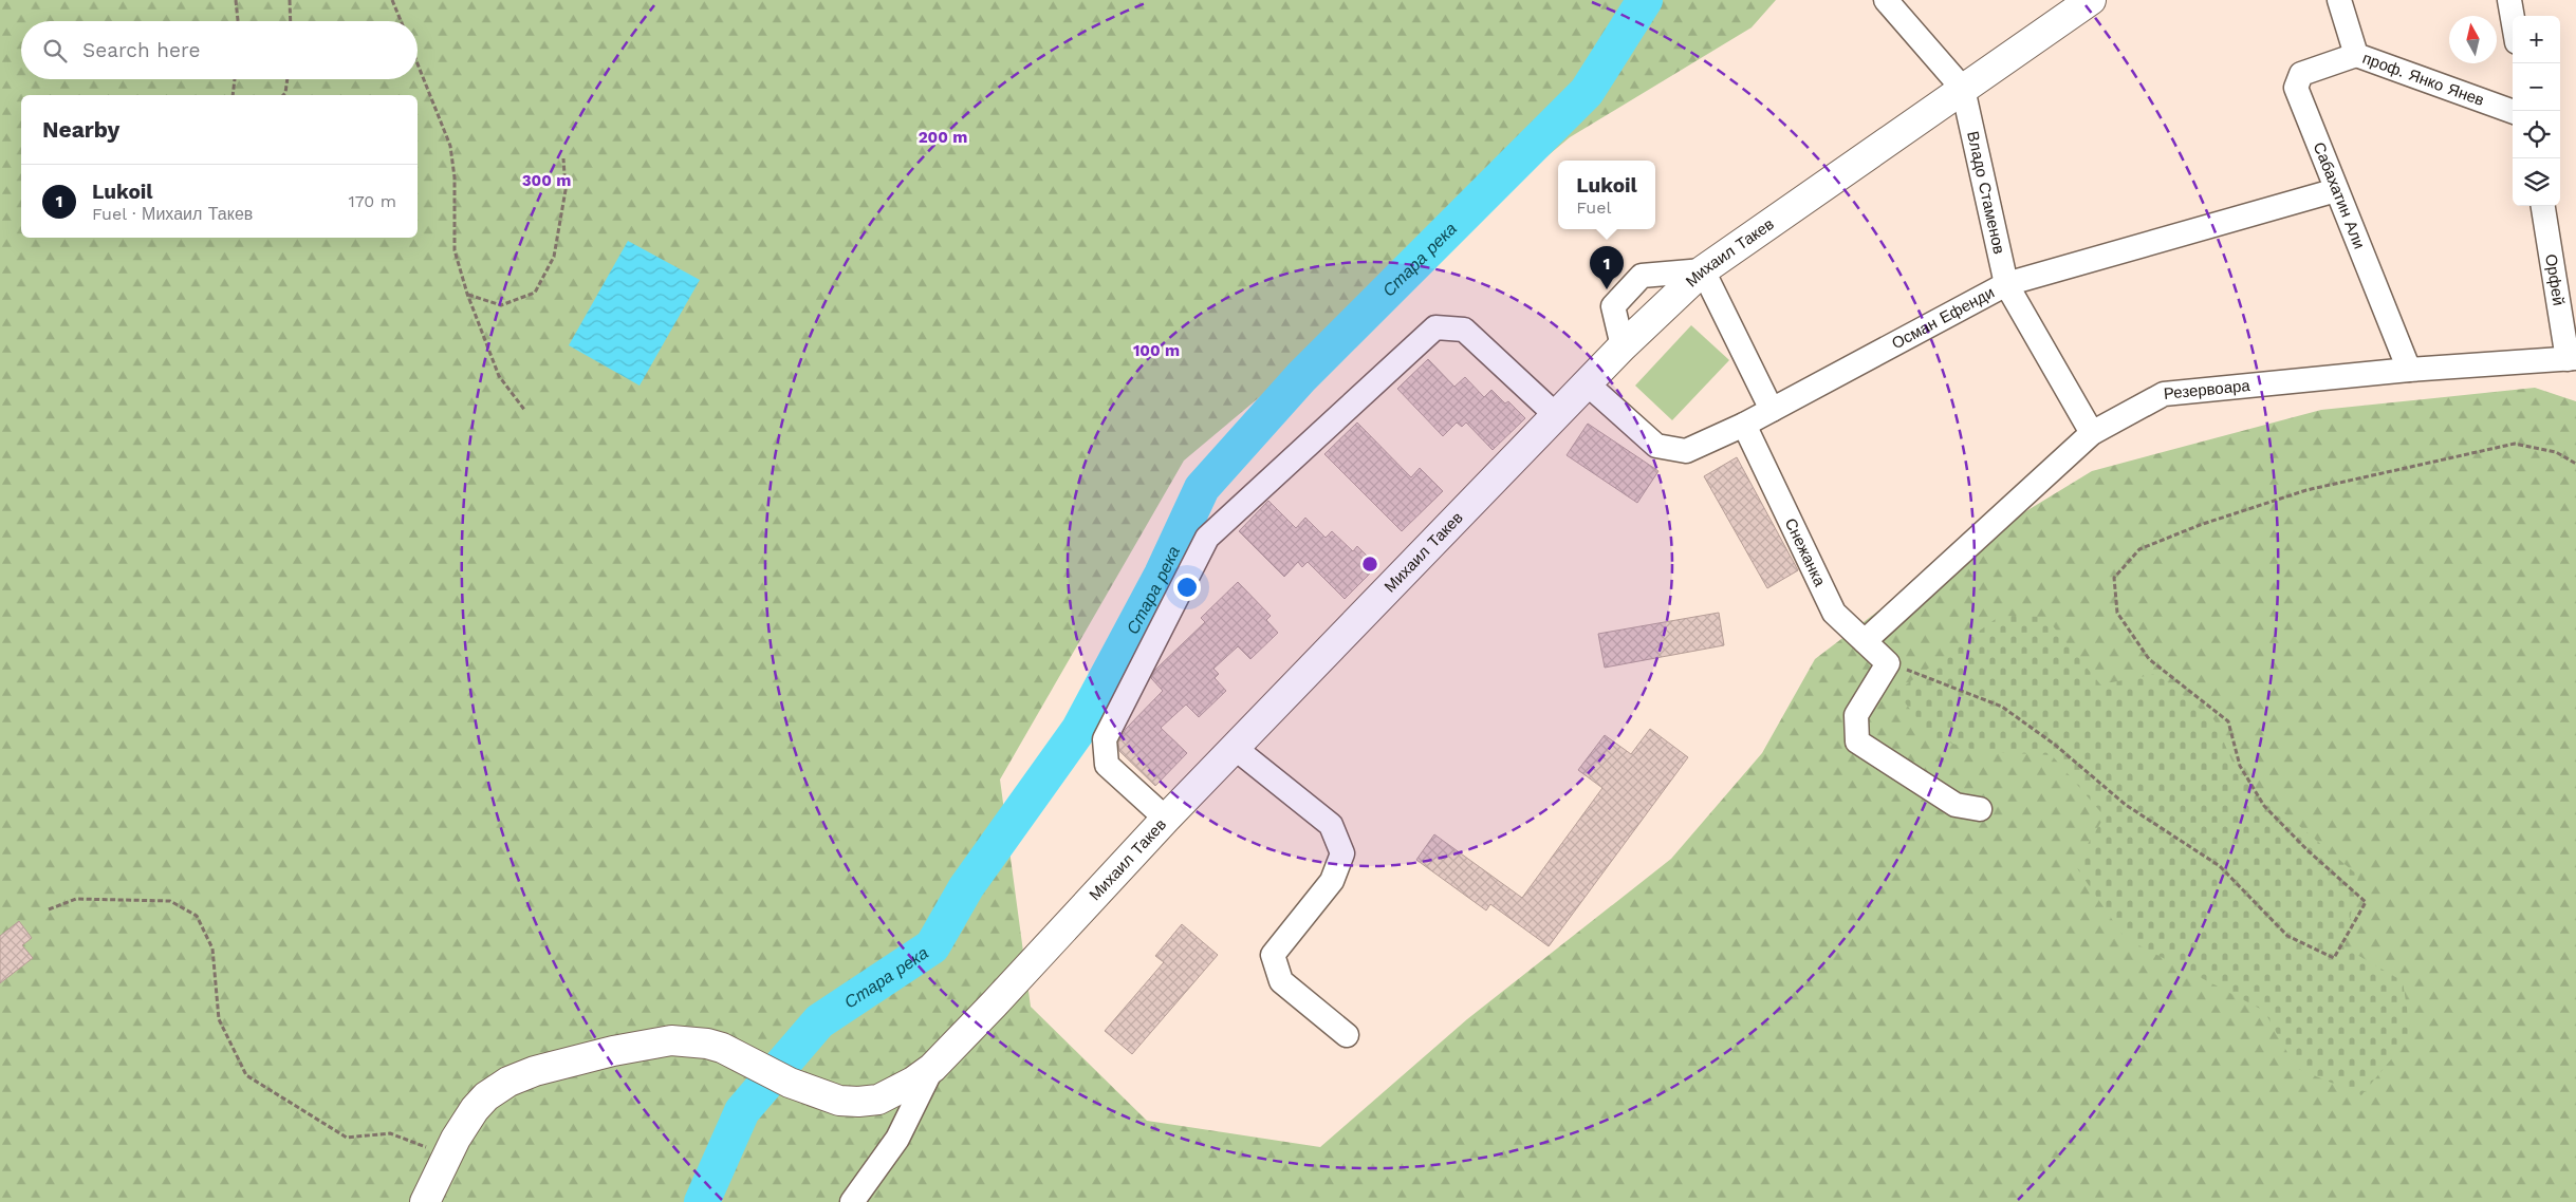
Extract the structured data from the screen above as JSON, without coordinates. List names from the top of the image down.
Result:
{
  "streets": {
    "main road": ["Михаил Такев"],
    "street": [
      "проф. Янко Янев",
      "Владо Стаменов",
      "Сабахатин Али",
      "Орфей",
      "Осман Ефенди",
      "Резервоара",
      "Снежанка"
    ]
  },
  "crossings": [
    ["проф. Янко Янев", "Сабахатин Али"],
    ["Владо Стаменов", "Михаил Такев"],
    ["Владо Стаменов", "Осман Ефенди"],
    ["Владо Стаменов", "Резервоара"],
    ["Сабахатин Али", "Осман Ефенди"],
    ["Сабахатин Али", "Резервоара"],
    ["Михаил Такев", "Осман Ефенди"],
    ["Орфей", "Резервоара"],
    ["Осман Ефенди", "Снежанка"],
    ["Резервоара", "Снежанка"]
  ],
  "water": ["Стара река"],
  "north": "top",
  "page": {
    "map_buttons": ["+", "−"],
    "search": "Search here",
    "heading": "Nearby",
    "popup": ["Lukoil", "Fuel"],
    "list": [
      {
        "mark": "1",
        "name": "Lukoil",
        "note": "Fuel · Михаил Такев",
        "value": "170 m"
      }
    ],
    "pins": "1"
  },
  "rings": ["200 m", "300 m", "100 m"]
}
